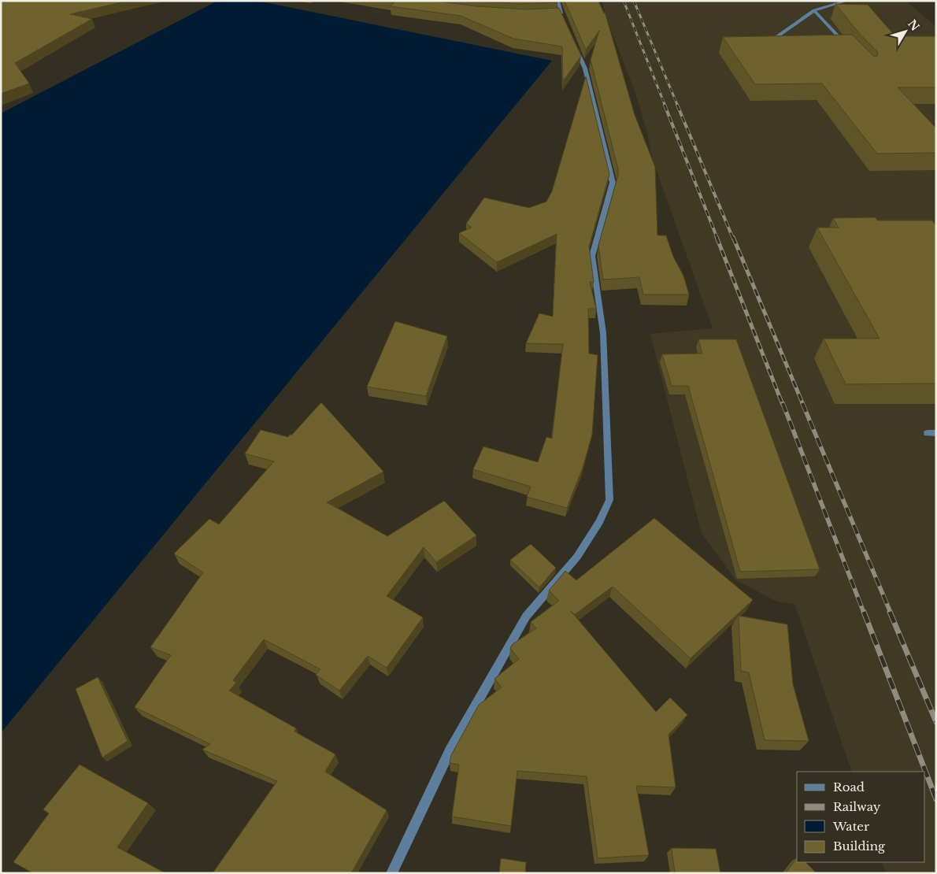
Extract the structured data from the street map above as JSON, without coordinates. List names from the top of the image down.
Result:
{
  "legend": [
    "Road",
    "Railway",
    "Water",
    "Building"
  ],
  "north": "top right"
}
